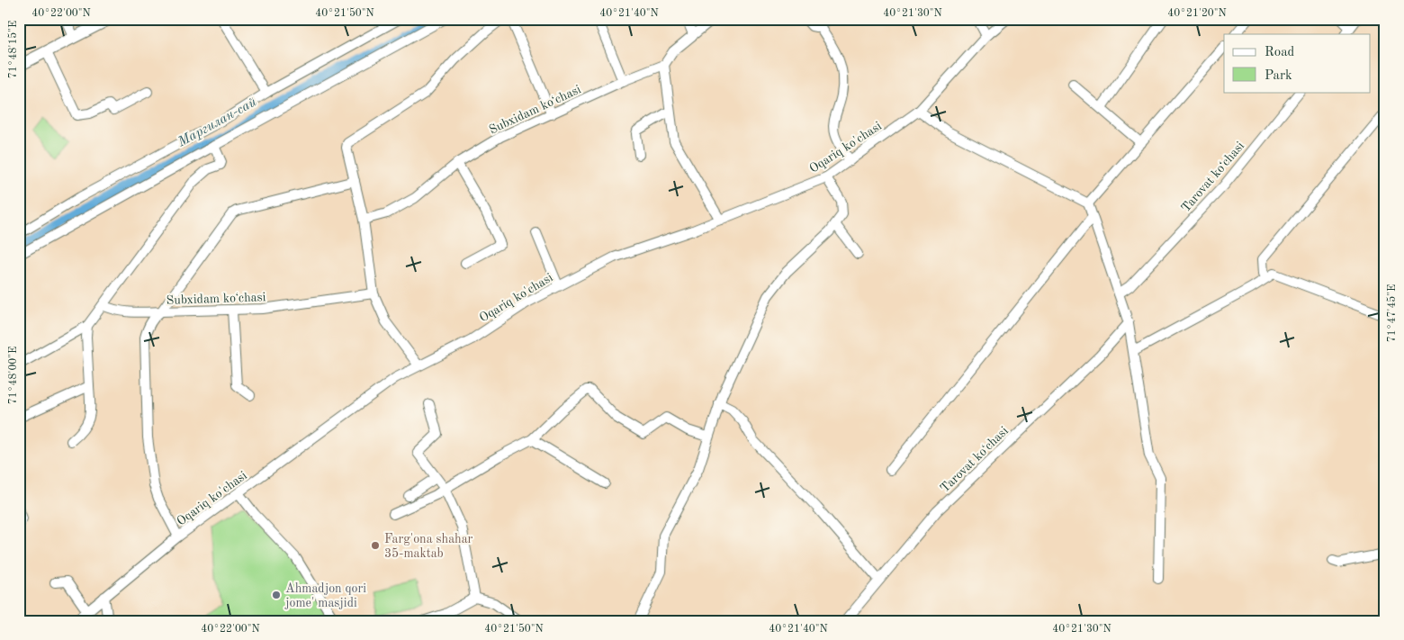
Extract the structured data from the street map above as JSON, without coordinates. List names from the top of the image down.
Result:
{
  "streets": {
    "street": ["Subxidam koʻchasi", "Oqariq ko'chasi", "Tarovat koʻchasi"]
  },
  "crossings": [
    ["Subxidam koʻchasi", "Oqariq ko'chasi"]
  ],
  "water": ["Маргилан-сай"],
  "places": ["Farg'ona shahar 35-maktab", "Ahmadjon qori jome' masjidi"],
  "legend": ["Road", "Park"],
  "coordinates": [
    "40°22'00\"N",
    "40°21'50\"N",
    "40°21'40\"N",
    "40°21'30\"N",
    "40°21'20\"N",
    "71°48'15\"E",
    "71°47'45\"E",
    "71°48'00\"E"
  ]
}
